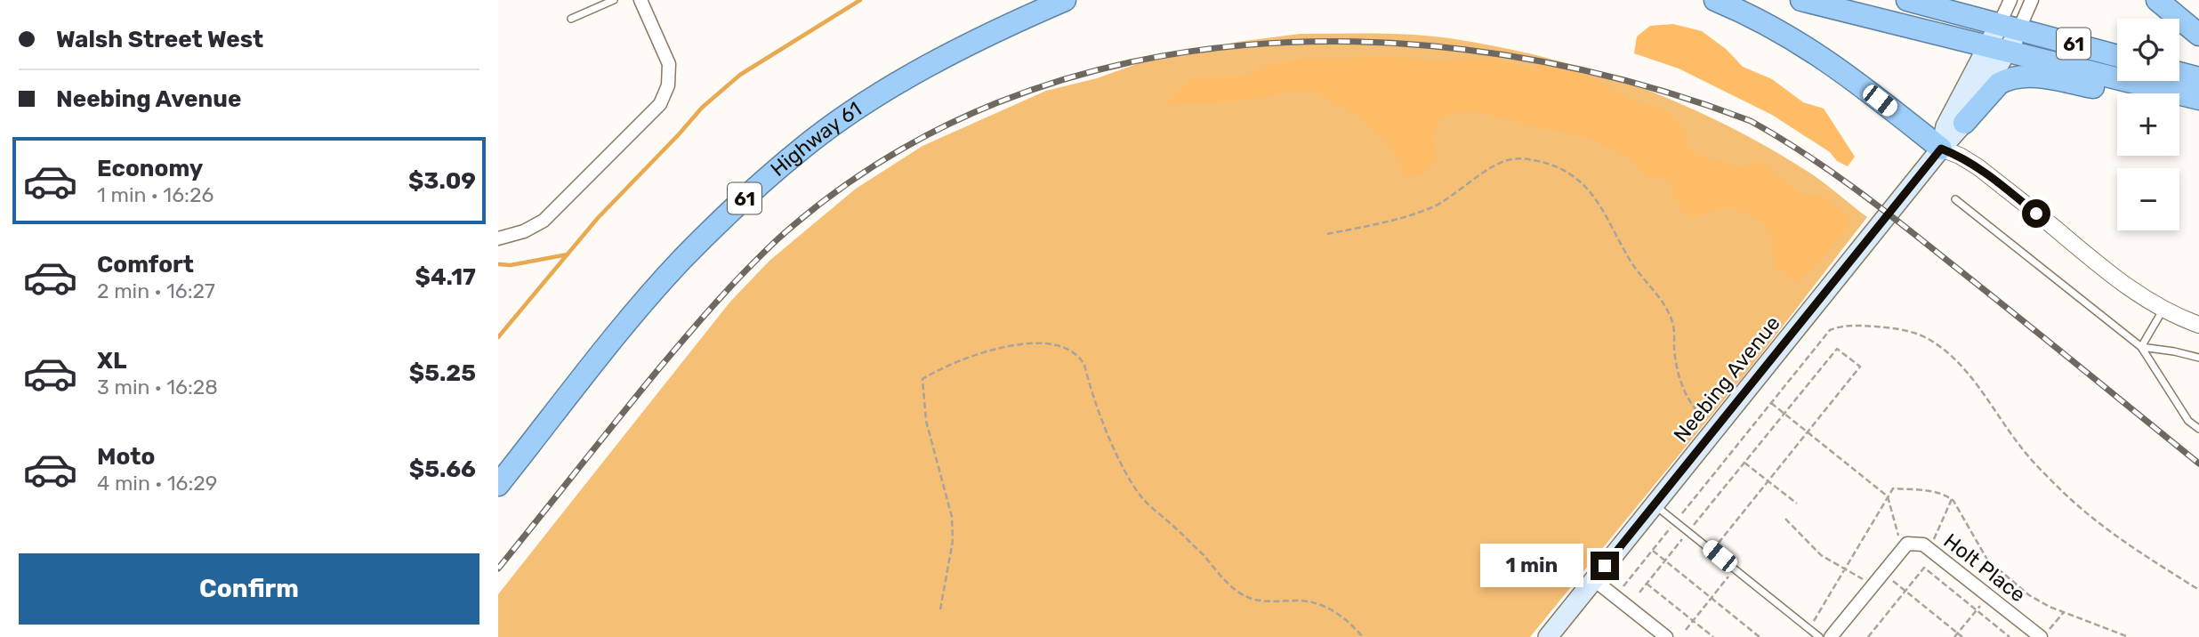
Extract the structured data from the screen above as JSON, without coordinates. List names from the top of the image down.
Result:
{
  "streets": {
    "highway": ["61", "Highway 61"],
    "main road": ["Neebing Avenue"],
    "street": ["Holt Place"]
  },
  "crossings": [
    ["61", "Neebing Avenue"]
  ],
  "page": {
    "banner": ["Walsh Street West", "Neebing Avenue"],
    "map_buttons": ["+", "−"],
    "list": [
      {
        "name": "Economy",
        "note": "1 min · 16:26",
        "value": "$3.09"
      },
      {
        "name": "Comfort",
        "note": "2 min · 16:27",
        "value": "$4.17"
      },
      {
        "name": "XL",
        "note": "3 min · 16:28",
        "value": "$5.25"
      },
      {
        "name": "Moto",
        "note": "4 min · 16:29",
        "value": "$5.66"
      }
    ],
    "buttons": "Confirm",
    "bubble": "1 min"
  }
}
